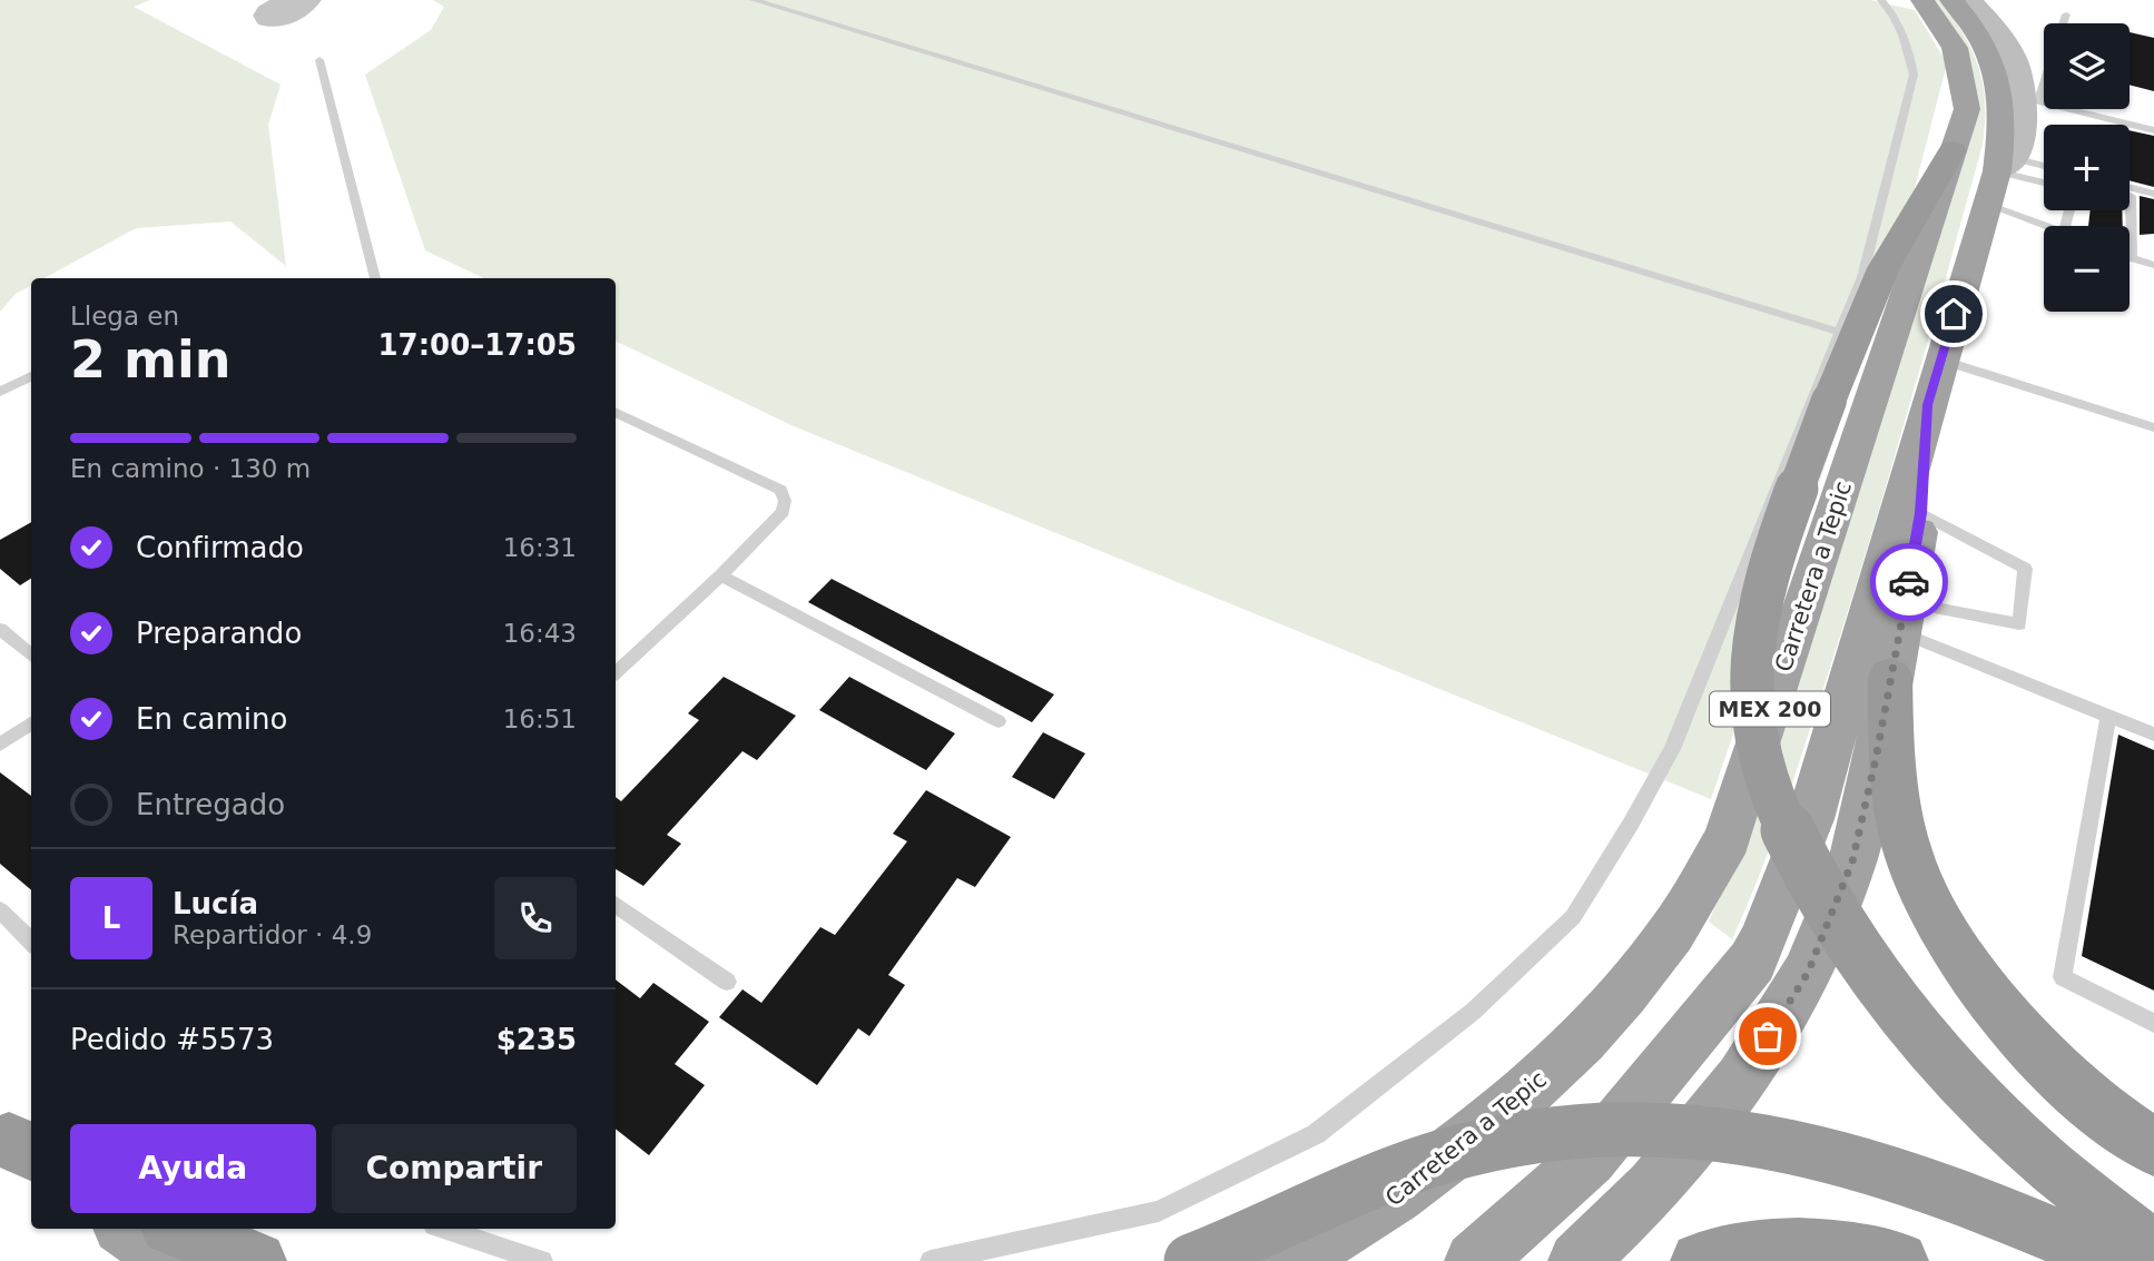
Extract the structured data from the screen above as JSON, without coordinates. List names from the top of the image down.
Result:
{
  "streets": {
    "highway": ["Carretera a Tepic", "MEX 200"]
  },
  "page": {
    "map_buttons": ["+", "−"],
    "heading": ["2 min", "Llega en", "17:00–17:05"],
    "panel": [
      "Lucía",
      "Repartidor · 4.9",
      "Pedido #5573",
      "$235"
    ],
    "bar": "En camino · 130 m",
    "list": [
      ["Confirmado", "16:31"],
      ["Preparando", "16:43"],
      ["En camino", "16:51"],
      "Entregado"
    ],
    "round": "L",
    "buttons": ["Ayuda", "Compartir"]
  }
}
